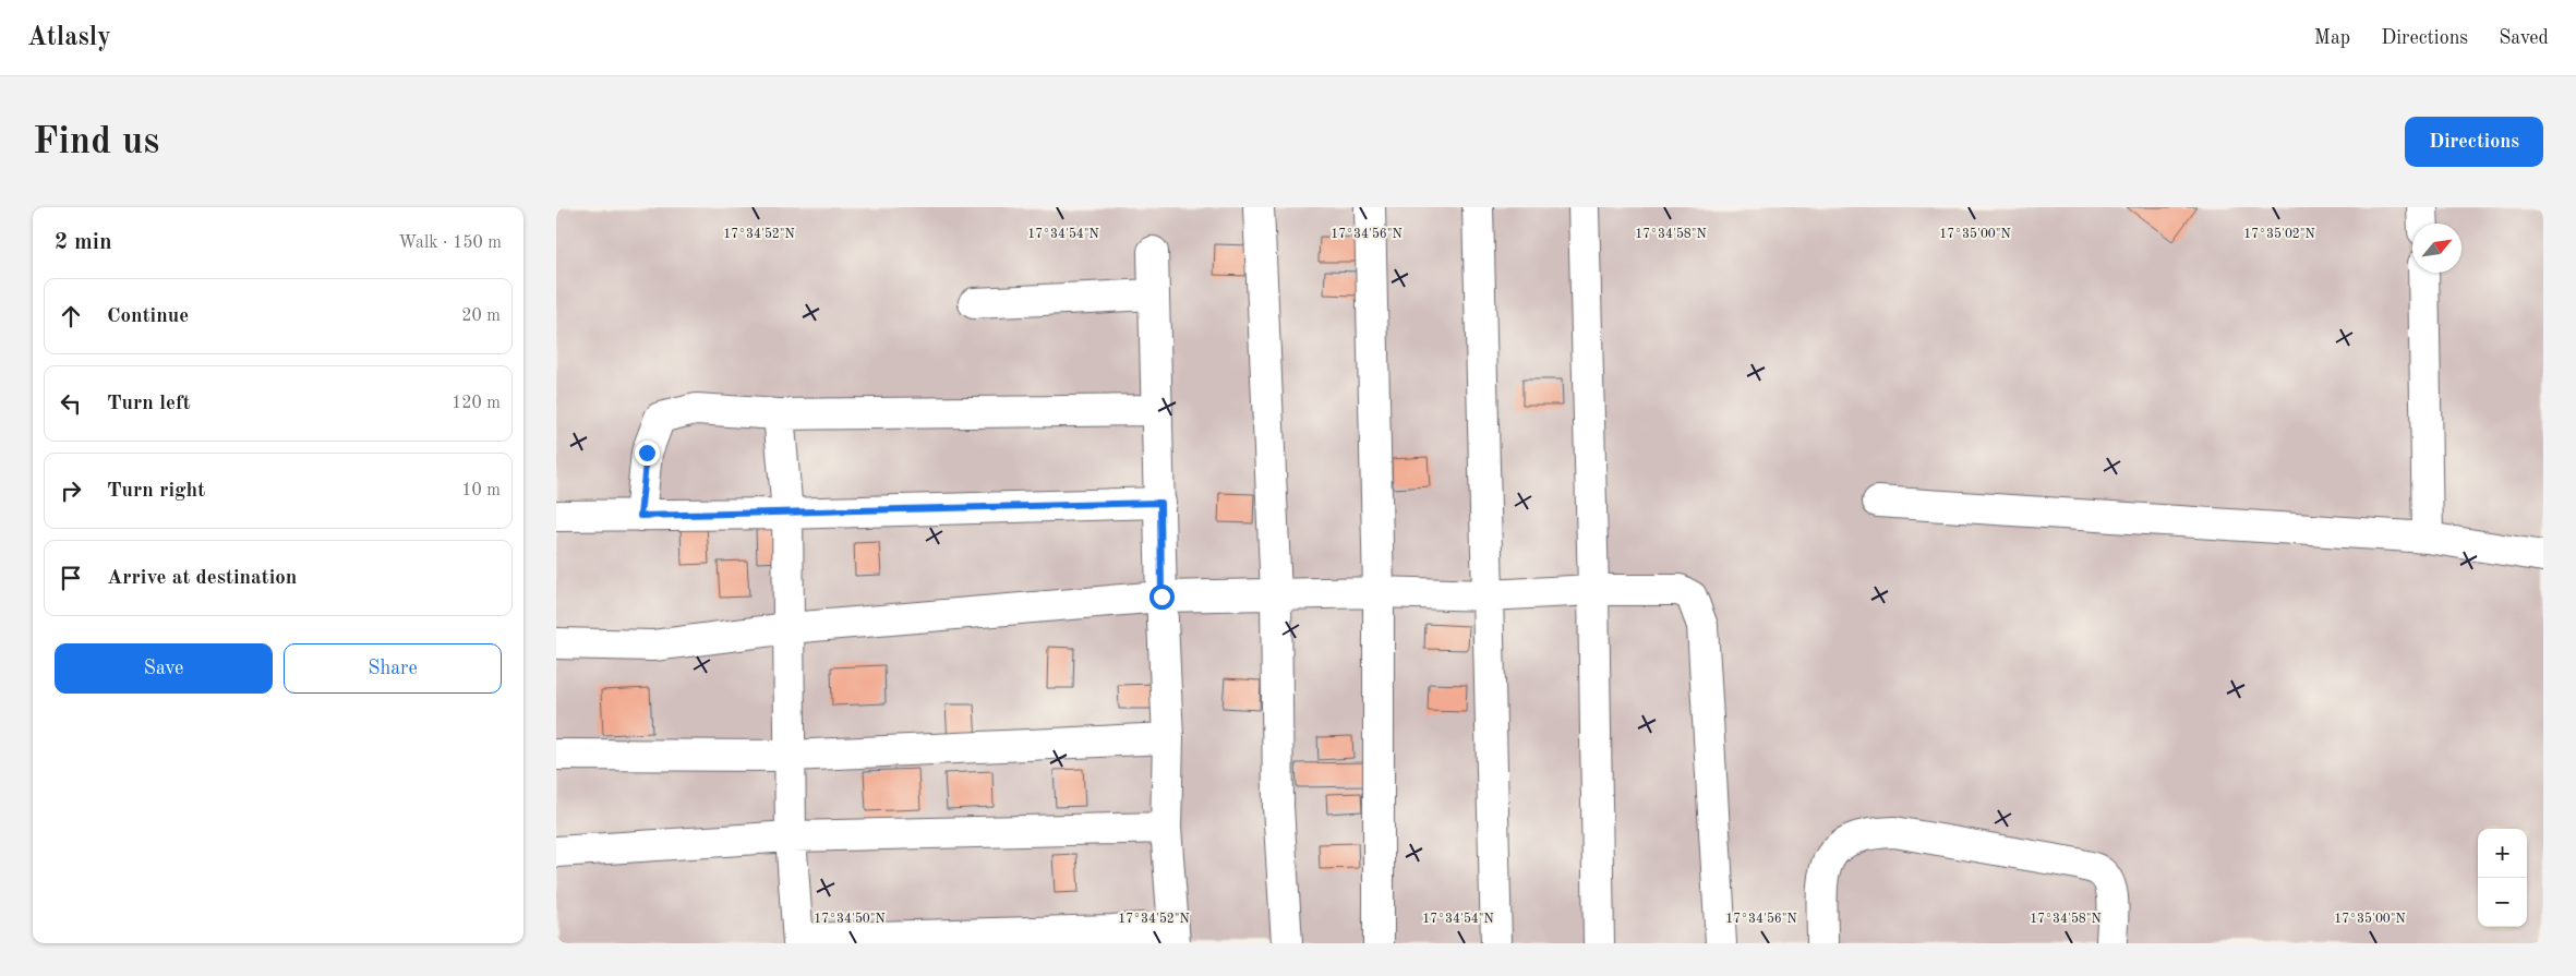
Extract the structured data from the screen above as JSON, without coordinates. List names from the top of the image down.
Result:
{
  "north": "top right",
  "page": {
    "header": "Atlasly",
    "nav": ["Map", "Directions", "Saved"],
    "buttons": [
      "Directions",
      ["Save", "Share"]
    ],
    "title": "Find us",
    "heading": ["2 min", "Walk · 150 m"],
    "list": [
      ["Continue", "20 m"],
      ["Turn left", "120 m"],
      ["Turn right", "10 m"],
      "Arrive at destination"
    ],
    "map_buttons": ["+", "−"]
  },
  "coordinates": [
    "17°34'52\"N",
    "17°34'54\"N",
    "17°34'56\"N",
    "17°34'58\"N",
    "17°35'00\"N",
    "17°35'02\"N",
    "17°34'50\"N"
  ]
}
